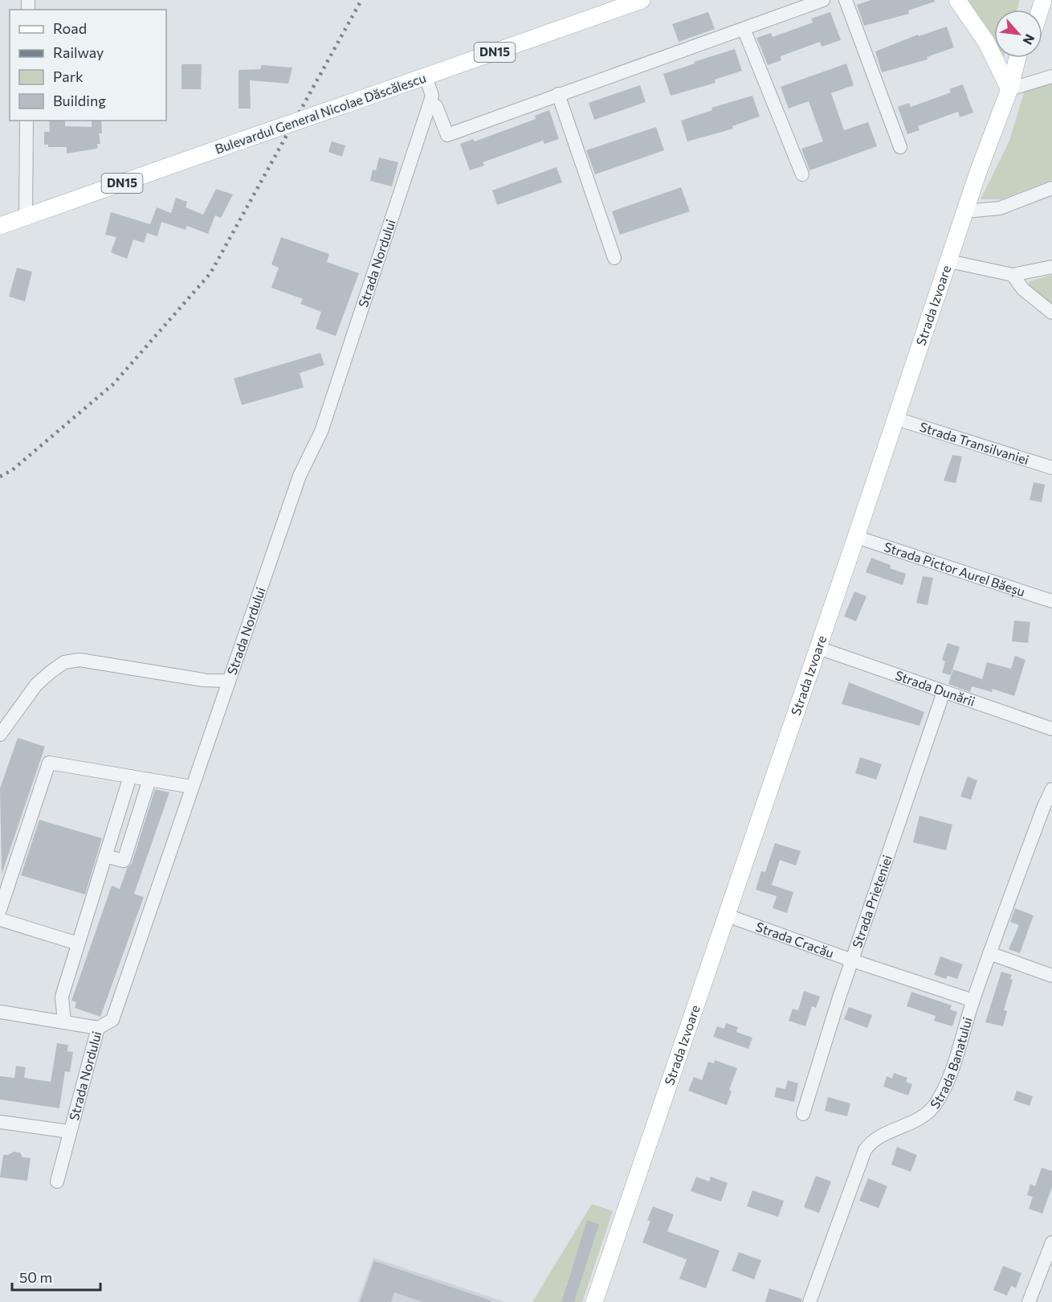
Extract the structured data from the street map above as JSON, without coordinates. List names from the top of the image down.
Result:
{
  "streets": {
    "main road": ["DN15", "Bulevardul General Nicolae Dăscălescu", "Strada Izvoare"],
    "street": [
      "Strada Nordului",
      "Strada Transilvaniei",
      "Strada Pictor Aurel Băeșu",
      "Strada Dunării",
      "Strada Prieteniei",
      "Strada Cracău",
      "Strada Banatului"
    ]
  },
  "crossings": [
    ["Bulevardul General Nicolae Dăscălescu", "Strada Nordului"],
    ["Strada Izvoare", "Strada Transilvaniei"],
    ["Strada Izvoare", "Strada Pictor Aurel Băeșu"],
    ["Strada Izvoare", "Strada Dunării"],
    ["Strada Izvoare", "Strada Cracău"],
    ["Strada Dunării", "Strada Prieteniei"],
    ["Strada Prieteniei", "Strada Cracău"],
    ["Strada Cracău", "Strada Banatului"]
  ],
  "legend": [
    "Road",
    "Railway",
    "Park",
    "Building"
  ],
  "scale_bar": "50 m",
  "north": "bottom right"
}
